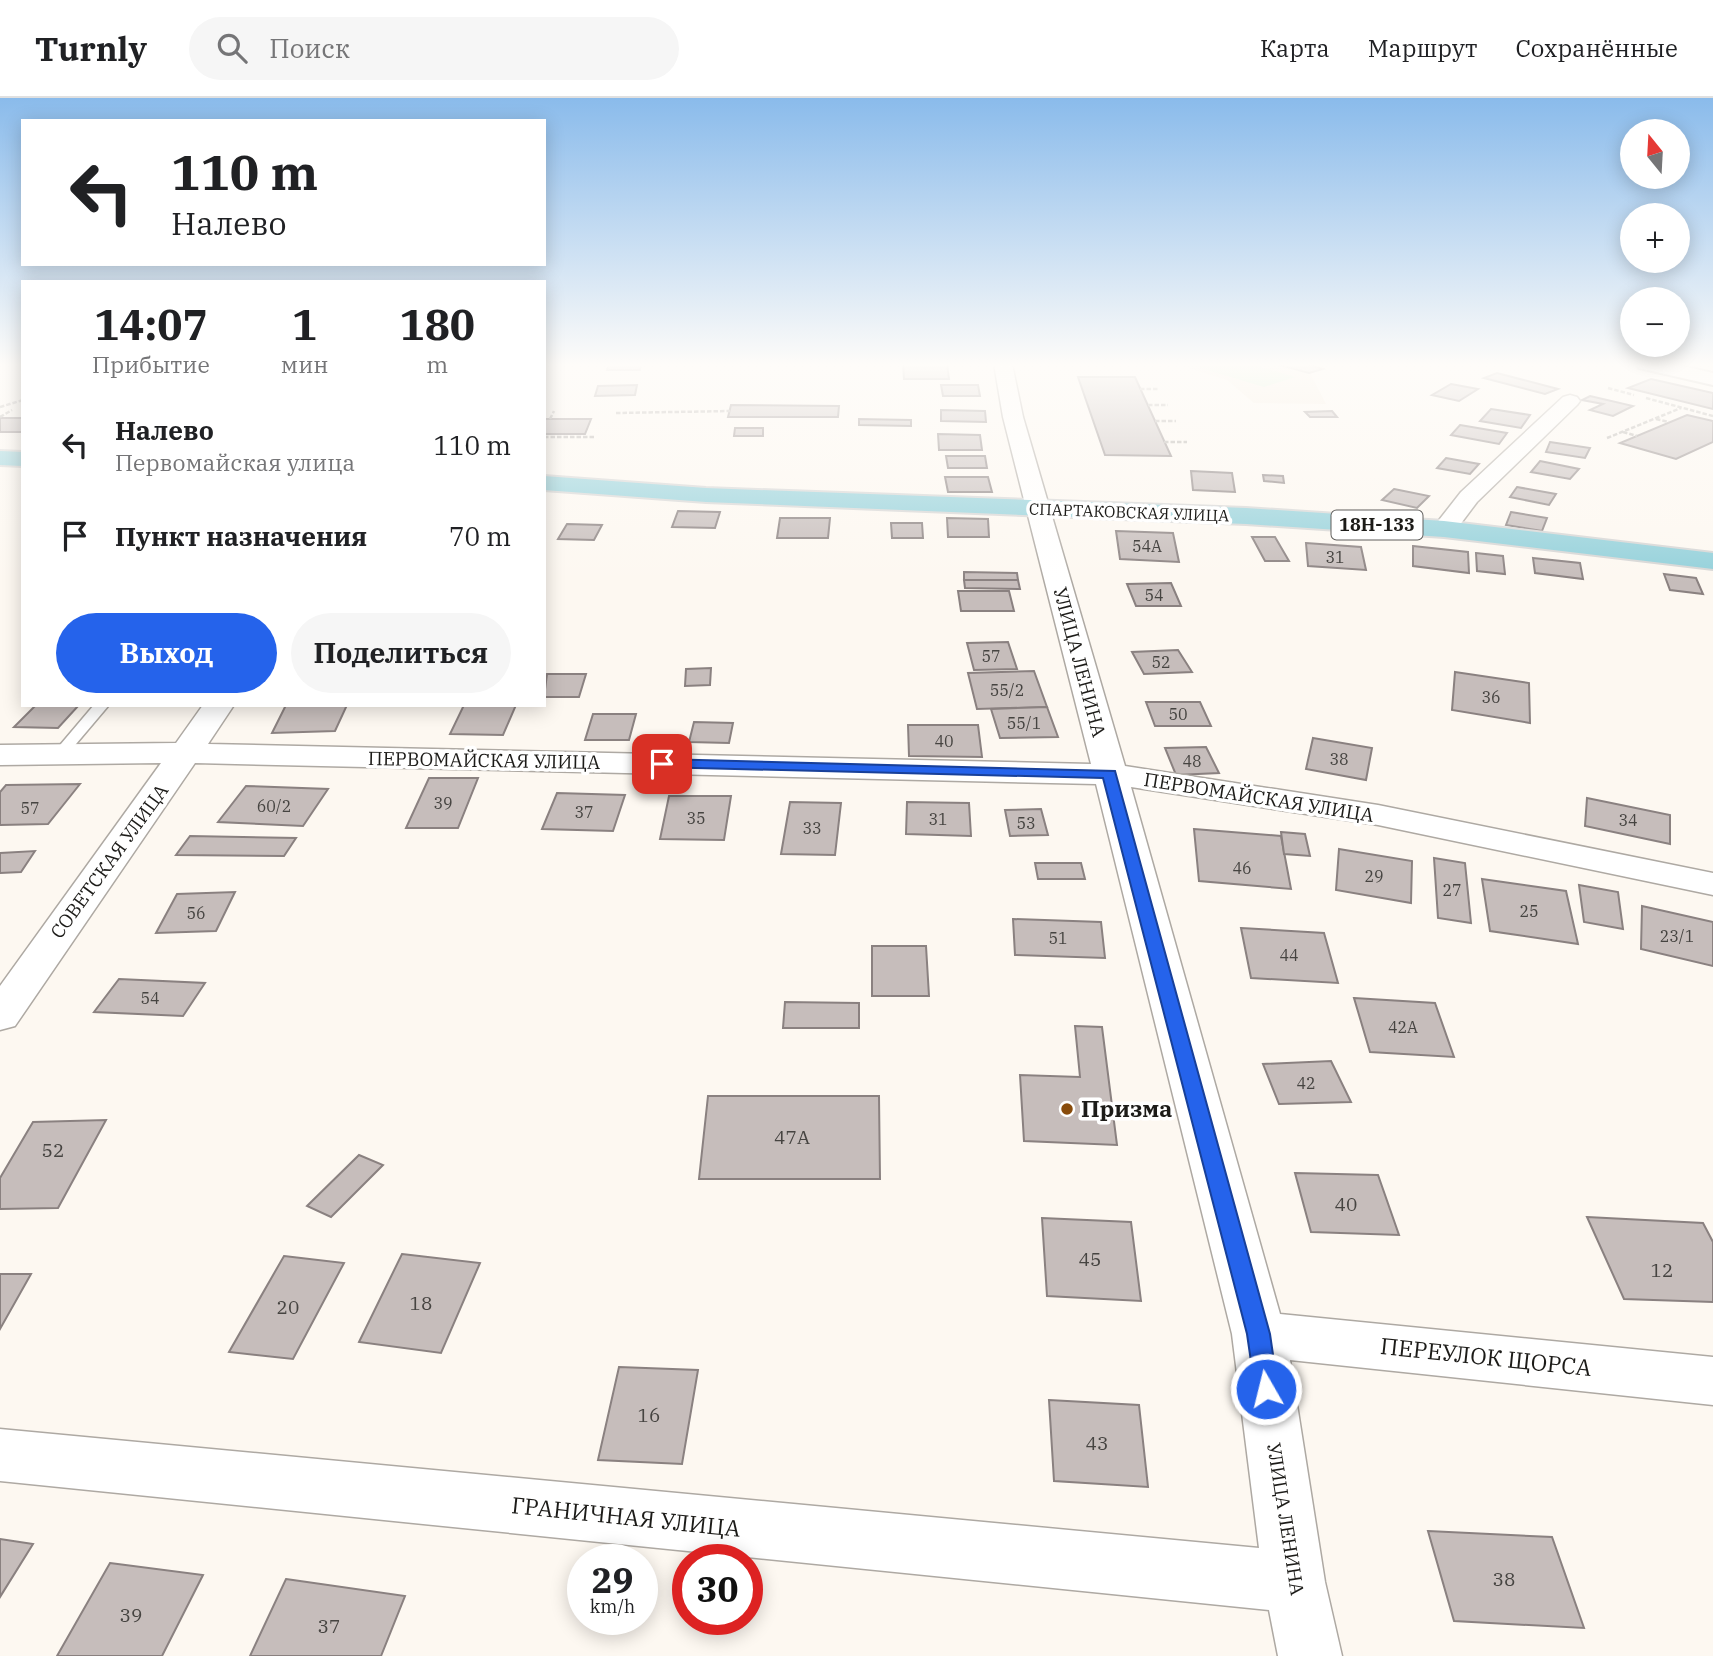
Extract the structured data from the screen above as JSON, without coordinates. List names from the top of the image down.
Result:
{
  "streets": {
    "main road": ["СПАРТАКОВСКАЯ УЛИЦА", "18Н-133"],
    "street": [
      "УЛИЦА ЛЕНИНА",
      "ПЕРВОМАЙСКАЯ УЛИЦА",
      "СОВЕТСКАЯ УЛИЦА",
      "ПЕРЕУЛОК ЩОРСА",
      "ГРАНИЧНАЯ УЛИЦА"
    ]
  },
  "crossings": [
    ["СПАРТАКОВСКАЯ УЛИЦА", "УЛИЦА ЛЕНИНА"],
    ["УЛИЦА ЛЕНИНА", "ПЕРВОМАЙСКАЯ УЛИЦА"],
    ["УЛИЦА ЛЕНИНА", "ПЕРЕУЛОК ЩОРСА"],
    ["УЛИЦА ЛЕНИНА", "ГРАНИЧНАЯ УЛИЦА"],
    ["ПЕРВОМАЙСКАЯ УЛИЦА", "СОВЕТСКАЯ УЛИЦА"]
  ],
  "places": ["Призма"],
  "house_numbers": [
    "54А",
    "31",
    "54",
    "57",
    "52",
    "55/2",
    "36",
    "50",
    "55/1",
    "40",
    "38",
    "48",
    "39",
    "60/2",
    "57",
    "37",
    "35",
    "31",
    "34",
    "53",
    "33",
    "46",
    "29",
    "27",
    "25",
    "56",
    "23/1",
    "51",
    "44",
    "54",
    "42А",
    "42",
    "47А",
    "52",
    "40",
    "45",
    "12",
    "18",
    "20",
    "16",
    "43",
    "38",
    "39",
    "37"
  ],
  "north": "top",
  "page": {
    "header": "Turnly",
    "search": "Поиск",
    "nav": ["Карта", "Маршрут", "Сохранённые"],
    "map_buttons": ["+", "−"],
    "turn": ["110 m", "Налево"],
    "eta": [
      "14:07",
      "Прибытие",
      "1",
      "мин",
      "180",
      "m"
    ],
    "list": [
      {
        "name": "Налево",
        "note": "Первомайская улица",
        "value": "110 m"
      },
      {
        "name": "Пункт назначения",
        "value": "70 m"
      }
    ],
    "buttons": ["Выход", "Поделиться"],
    "speed": "29 km/h",
    "limit": "30"
  }
}
